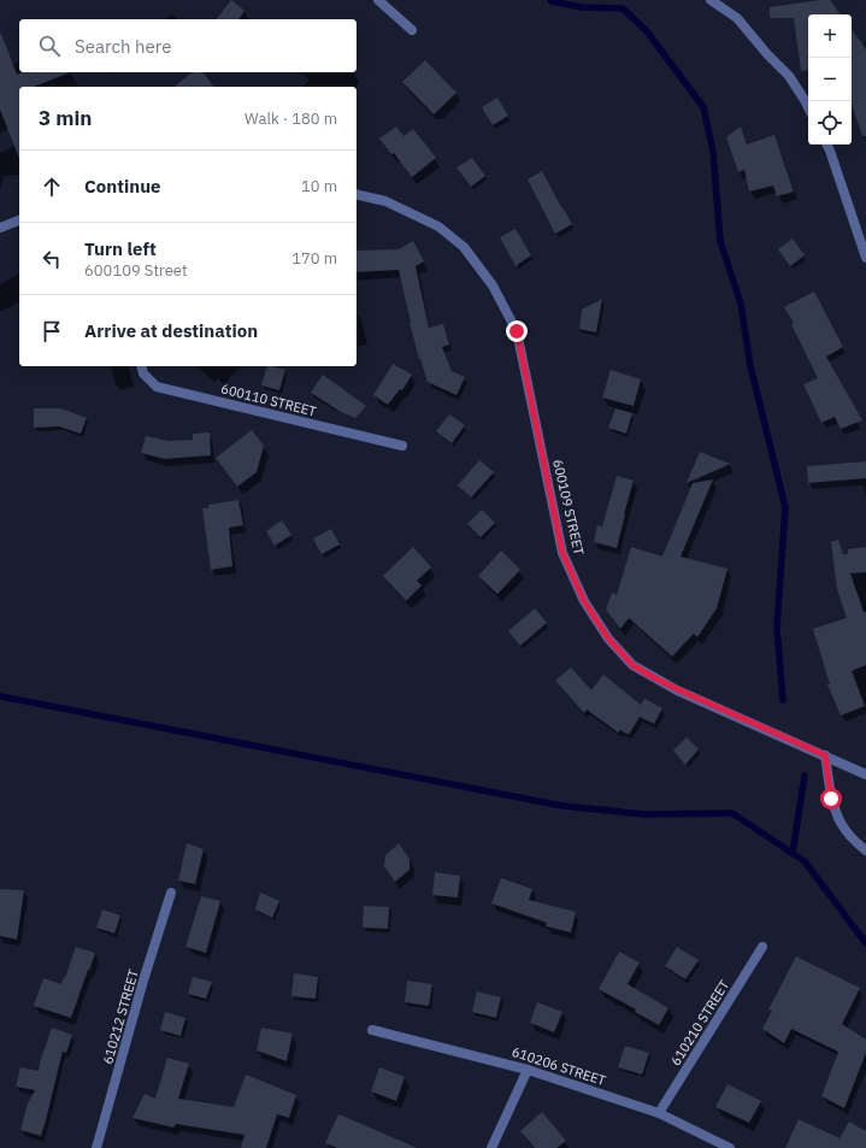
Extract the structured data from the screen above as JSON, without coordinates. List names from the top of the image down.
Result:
{
  "streets": {
    "street": [
      "600110 STREET",
      "600109 STREET",
      "610212 STREET",
      "610210 STREET",
      "610206 STREET"
    ]
  },
  "crossings": [
    ["610210 STREET", "610206 STREET"]
  ],
  "page": {
    "map_buttons": ["+", "−"],
    "search": "Search here",
    "heading": ["3 min", "Walk · 180 m"],
    "list": [
      ["Continue", "10 m"],
      ["Turn left", "600109 Street", "170 m"],
      "Arrive at destination"
    ]
  }
}
